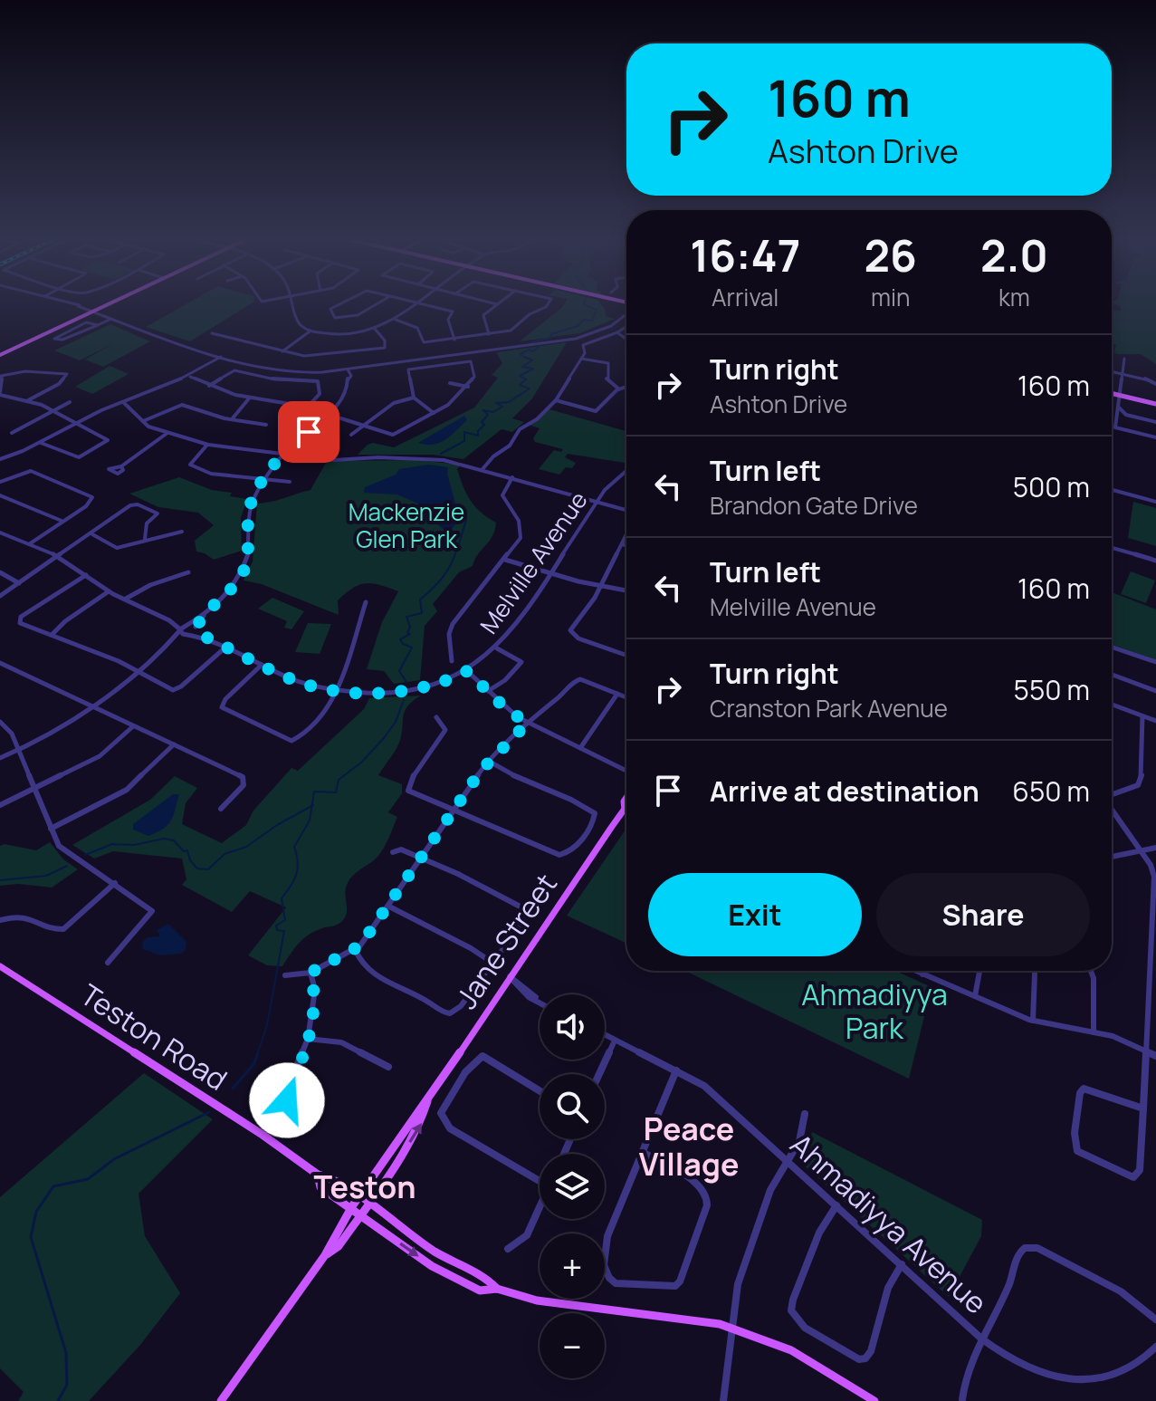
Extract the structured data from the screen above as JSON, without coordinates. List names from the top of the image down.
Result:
{
  "streets": {
    "main road": ["Jane Street", "Teston Road"],
    "street": ["Melville Avenue", "Ahmadiyya Avenue"]
  },
  "crossings": [
    ["Jane Street", "Teston Road"]
  ],
  "districts": ["Peace Village", "Teston"],
  "parks": ["Mackenzie Glen Park", "Ahmadiyya Park"],
  "page": {
    "turn": ["160 m", "Ashton Drive"],
    "eta": [
      "16:47",
      "Arrival",
      "26",
      "min",
      "2.0",
      "km"
    ],
    "list": [
      {
        "name": "Turn right",
        "note": "Ashton Drive",
        "value": "160 m"
      },
      {
        "name": "Turn left",
        "note": "Brandon Gate Drive",
        "value": "500 m"
      },
      {
        "name": "Turn left",
        "note": "Melville Avenue",
        "value": "160 m"
      },
      {
        "name": "Turn right",
        "note": "Cranston Park Avenue",
        "value": "550 m"
      },
      {
        "name": "Arrive at destination",
        "value": "650 m"
      }
    ],
    "buttons": ["Exit", "Share"],
    "map_buttons": ["+", "−"]
  }
}
